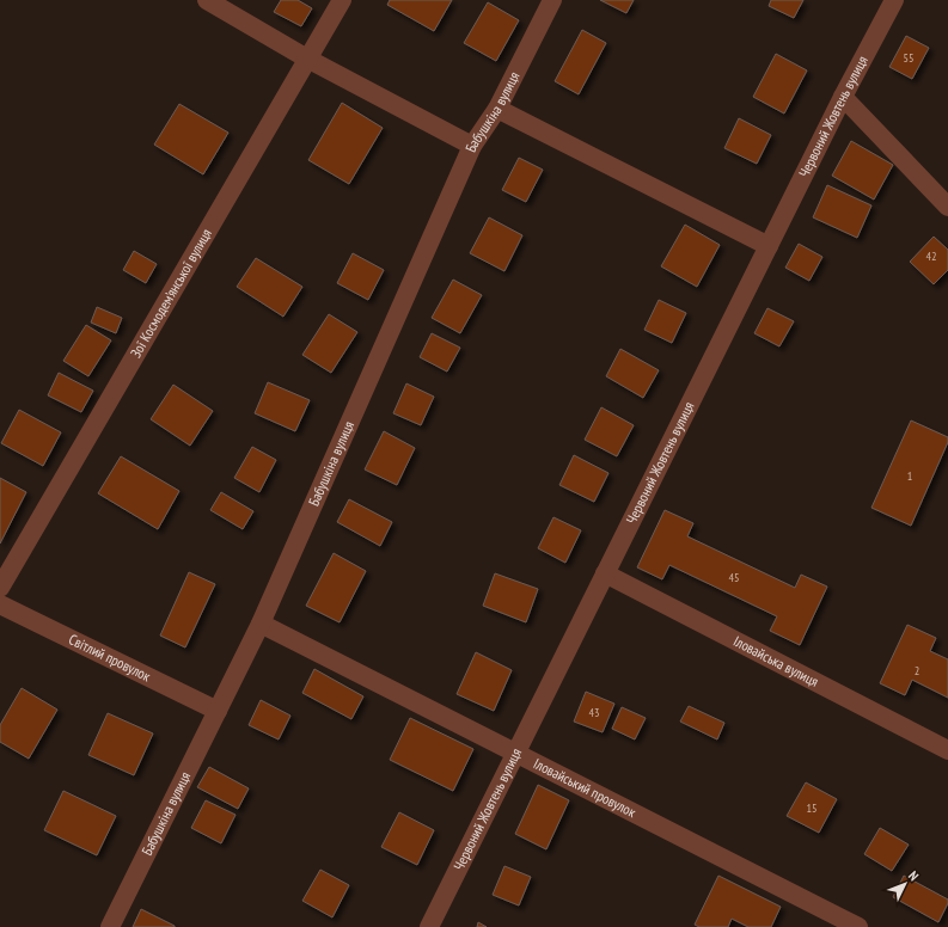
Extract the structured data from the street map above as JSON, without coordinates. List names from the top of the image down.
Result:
{
  "streets": {
    "street": [
      "Бабушкіна вулиця",
      "Червоний Жовтень вулиця",
      "Зої Космодем’янської вулиця",
      "Світлий провулок",
      "Іловайська вулиця",
      "Іловайський провулок"
    ]
  },
  "crossings": [
    ["Бабушкіна вулиця", "Світлий провулок"],
    ["Бабушкіна вулиця", "Іловайський провулок"],
    ["Червоний Жовтень вулиця", "Іловайська вулиця"],
    ["Червоний Жовтень вулиця", "Іловайський провулок"]
  ],
  "house_numbers": [
    "55",
    "42",
    "1",
    "45",
    "2",
    "43",
    "15"
  ],
  "north": "top right"
}
